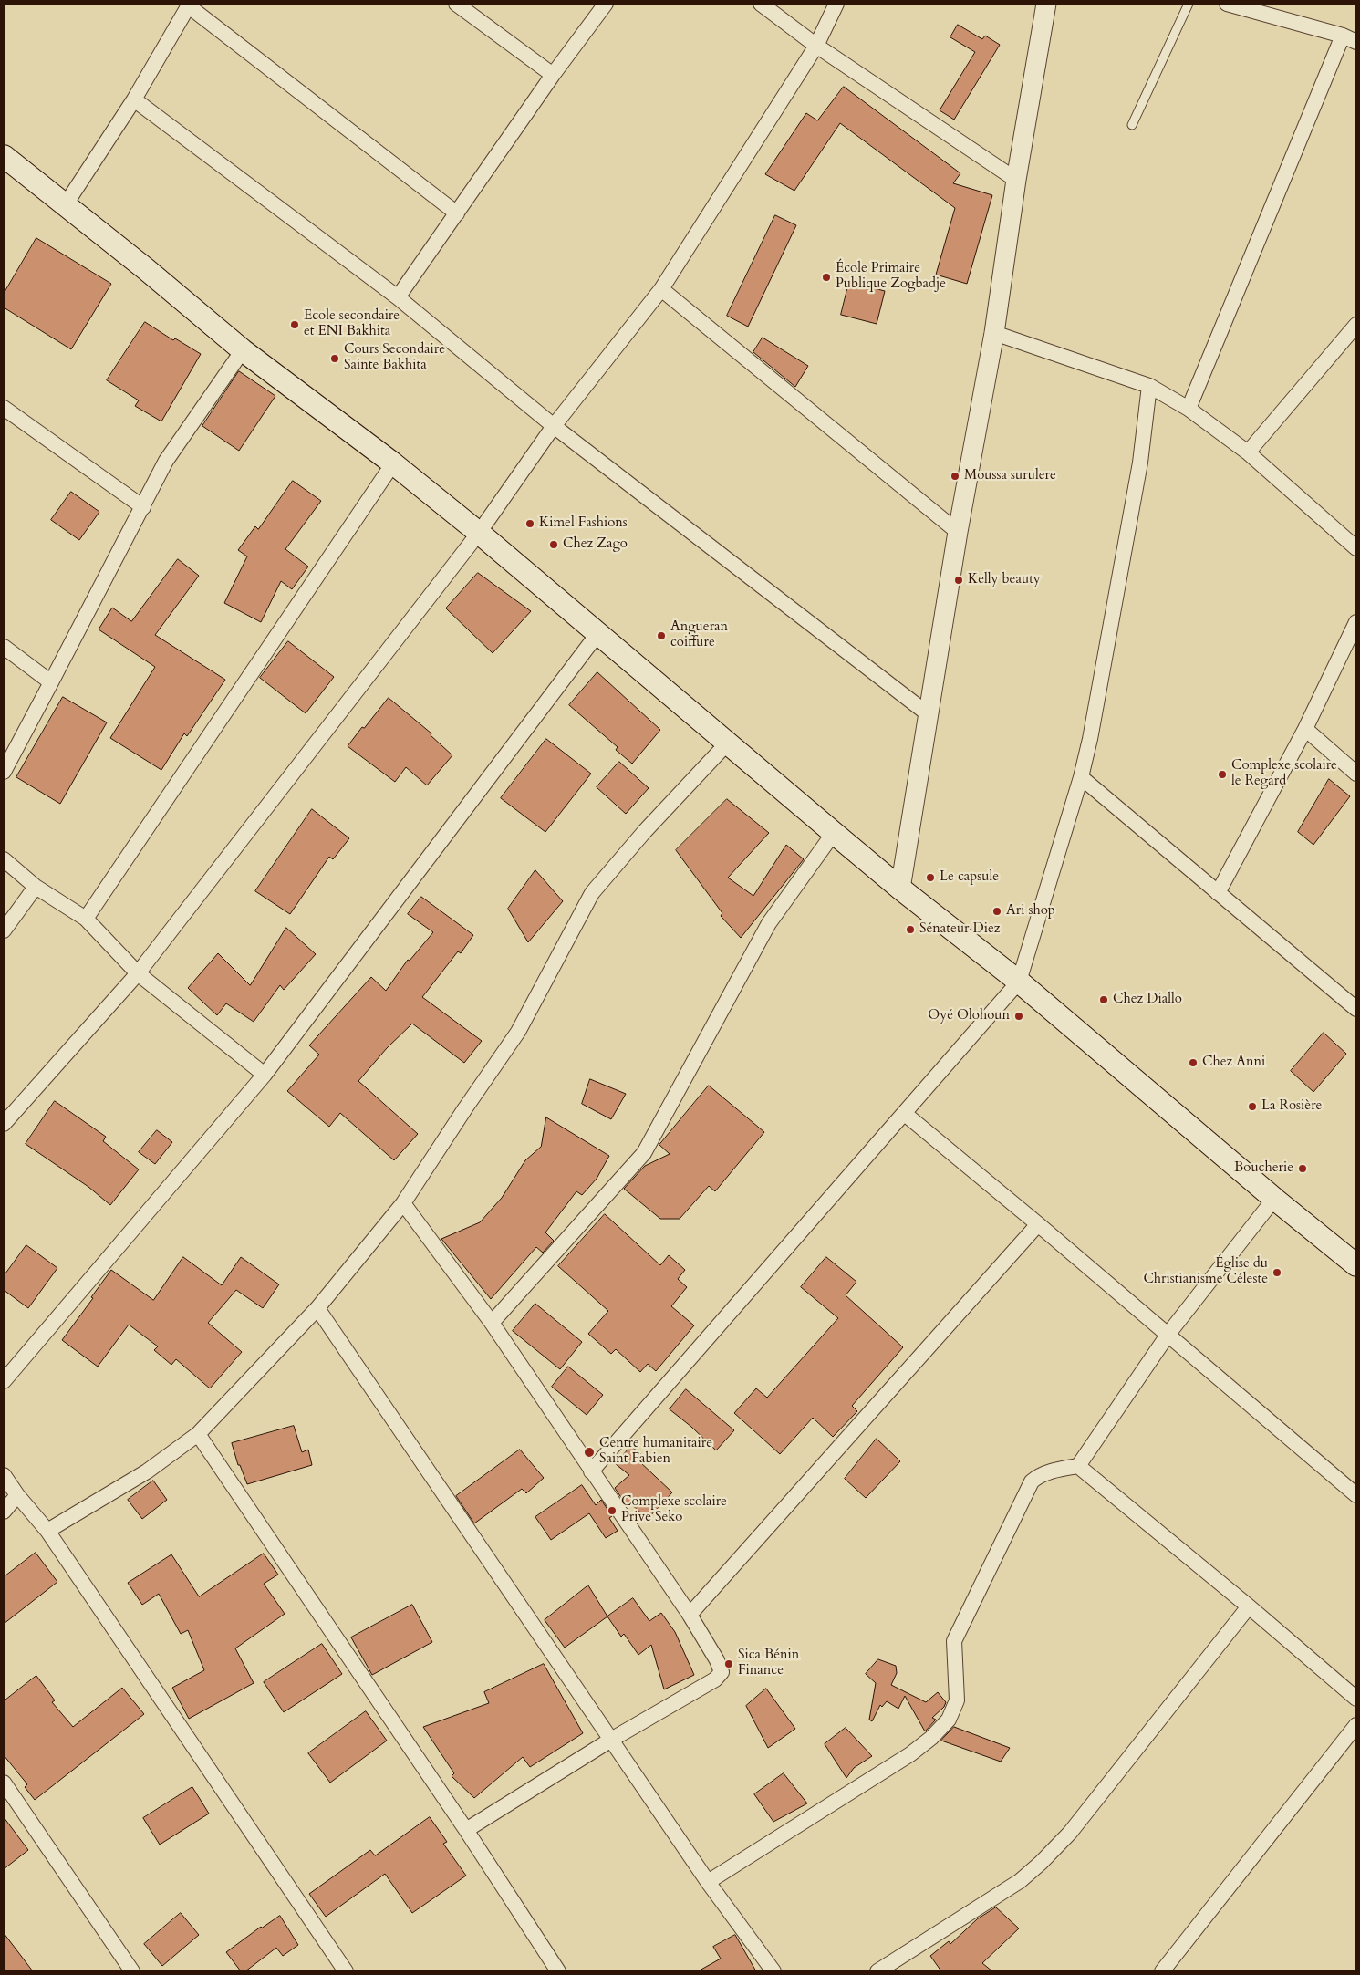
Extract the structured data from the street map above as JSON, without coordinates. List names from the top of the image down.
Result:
{
  "places": [
    "École Primaire Publique Zogbadje",
    "Ecole secondaire et ENI Bakhita",
    "Cours Secondaire Sainte Bakhita",
    "Moussa surulere",
    "Kimel Fashions",
    "Chez Zago",
    "Kelly beauty",
    "Angueran coiffure",
    "Complexe scolaire le Regard",
    "Le capsule",
    "Ari shop",
    "Sénateur Diez",
    "Chez Diallo",
    "Oyé Olohoun",
    "Chez Anni",
    "La Rosière",
    "Boucherie",
    "Église du Christianisme Céleste",
    "Centre humanitaire Saint Fabien",
    "Complexe scolaire Prive Seko",
    "Sica Bénin Finance"
  ]
}
